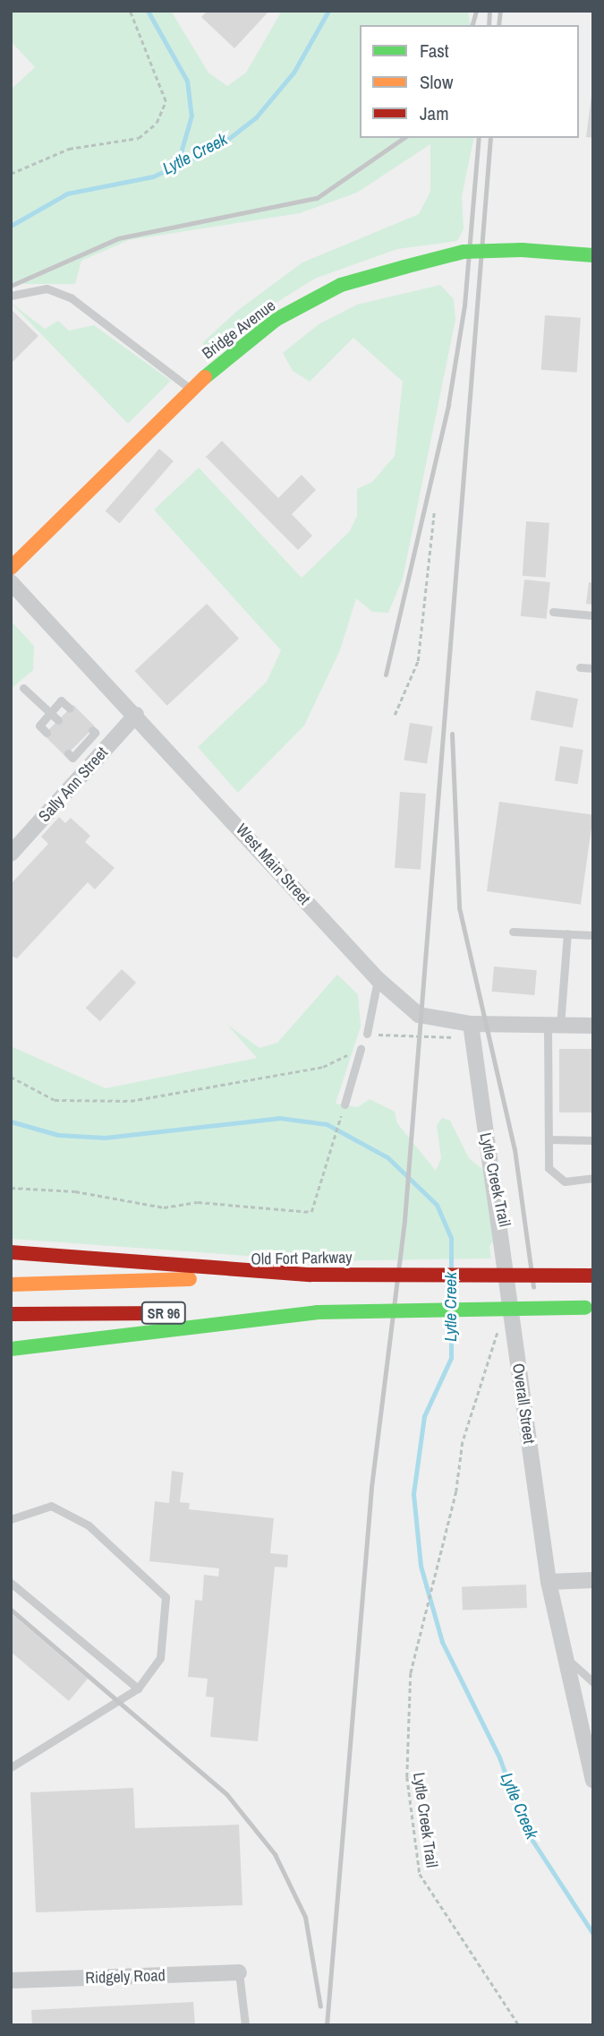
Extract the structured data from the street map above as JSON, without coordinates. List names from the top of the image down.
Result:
{
  "streets": {
    "main road": ["Bridge Avenue", "Old Fort Parkway", "SR 96"],
    "street": [
      "Sally Ann Street",
      "West Main Street",
      "Overall Street",
      "Ridgely Road"
    ],
    "path": ["Lytle Creek Trail"]
  },
  "crossings": [
    ["Sally Ann Street", "West Main Street"],
    ["West Main Street", "Overall Street"]
  ],
  "water": ["Lytle Creek"],
  "legend": ["Fast", "Slow", "Jam"]
}
